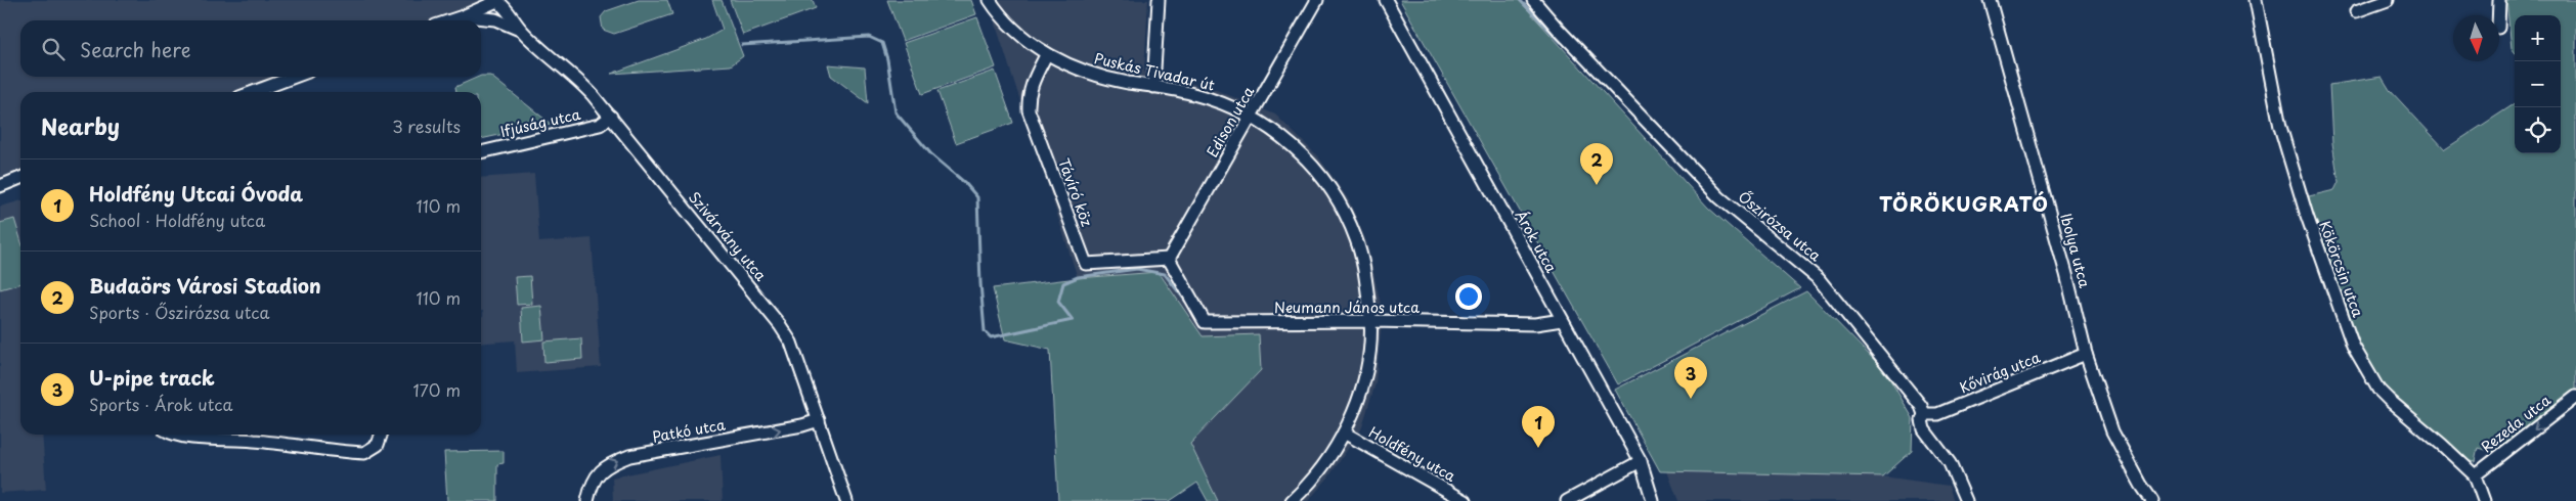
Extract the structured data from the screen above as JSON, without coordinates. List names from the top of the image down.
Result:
{
  "streets": {
    "street": [
      "Puskás Tivadar út",
      "Edison utca",
      "Ifjúság utca",
      "Távíró köz",
      "Őszirózsa utca",
      "Szivárvány utca",
      "Árok utca",
      "Ibolya utca",
      "Kökörcsin utca",
      "Neumann János utca",
      "Kővirág utca",
      "Rezeda utca",
      "Patkó utca",
      "Holdfény utca"
    ]
  },
  "crossings": [
    ["Puskás Tivadar út", "Edison utca"],
    ["Puskás Tivadar út", "Távíró köz"],
    ["Puskás Tivadar út", "Neumann János utca"],
    ["Puskás Tivadar út", "Holdfény utca"],
    ["Edison utca", "Távíró köz"],
    ["Edison utca", "Neumann János utca"],
    ["Ifjúság utca", "Szivárvány utca"],
    ["Távíró köz", "Neumann János utca"],
    ["Őszirózsa utca", "Kővirág utca"],
    ["Szivárvány utca", "Patkó utca"],
    ["Árok utca", "Neumann János utca"],
    ["Ibolya utca", "Kővirág utca"],
    ["Kökörcsin utca", "Rezeda utca"]
  ],
  "one_way": ["Rezeda utca", "Patkó utca"],
  "districts": ["TÖRÖKUGRATÓ"],
  "north": "bottom",
  "page": {
    "map_buttons": ["+", "−"],
    "search": "Search here",
    "heading": ["Nearby", "3 results"],
    "pins": ["2", "3", "1"],
    "list": [
      {
        "mark": "1",
        "name": "Holdfény Utcai Óvoda",
        "note": "School · Holdfény utca",
        "value": "110 m"
      },
      {
        "mark": "2",
        "name": "Budaörs Városi Stadion",
        "note": "Sports · Őszirózsa utca",
        "value": "110 m"
      },
      {
        "mark": "3",
        "name": "U-pipe track",
        "note": "Sports · Árok utca",
        "value": "170 m"
      }
    ]
  }
}
